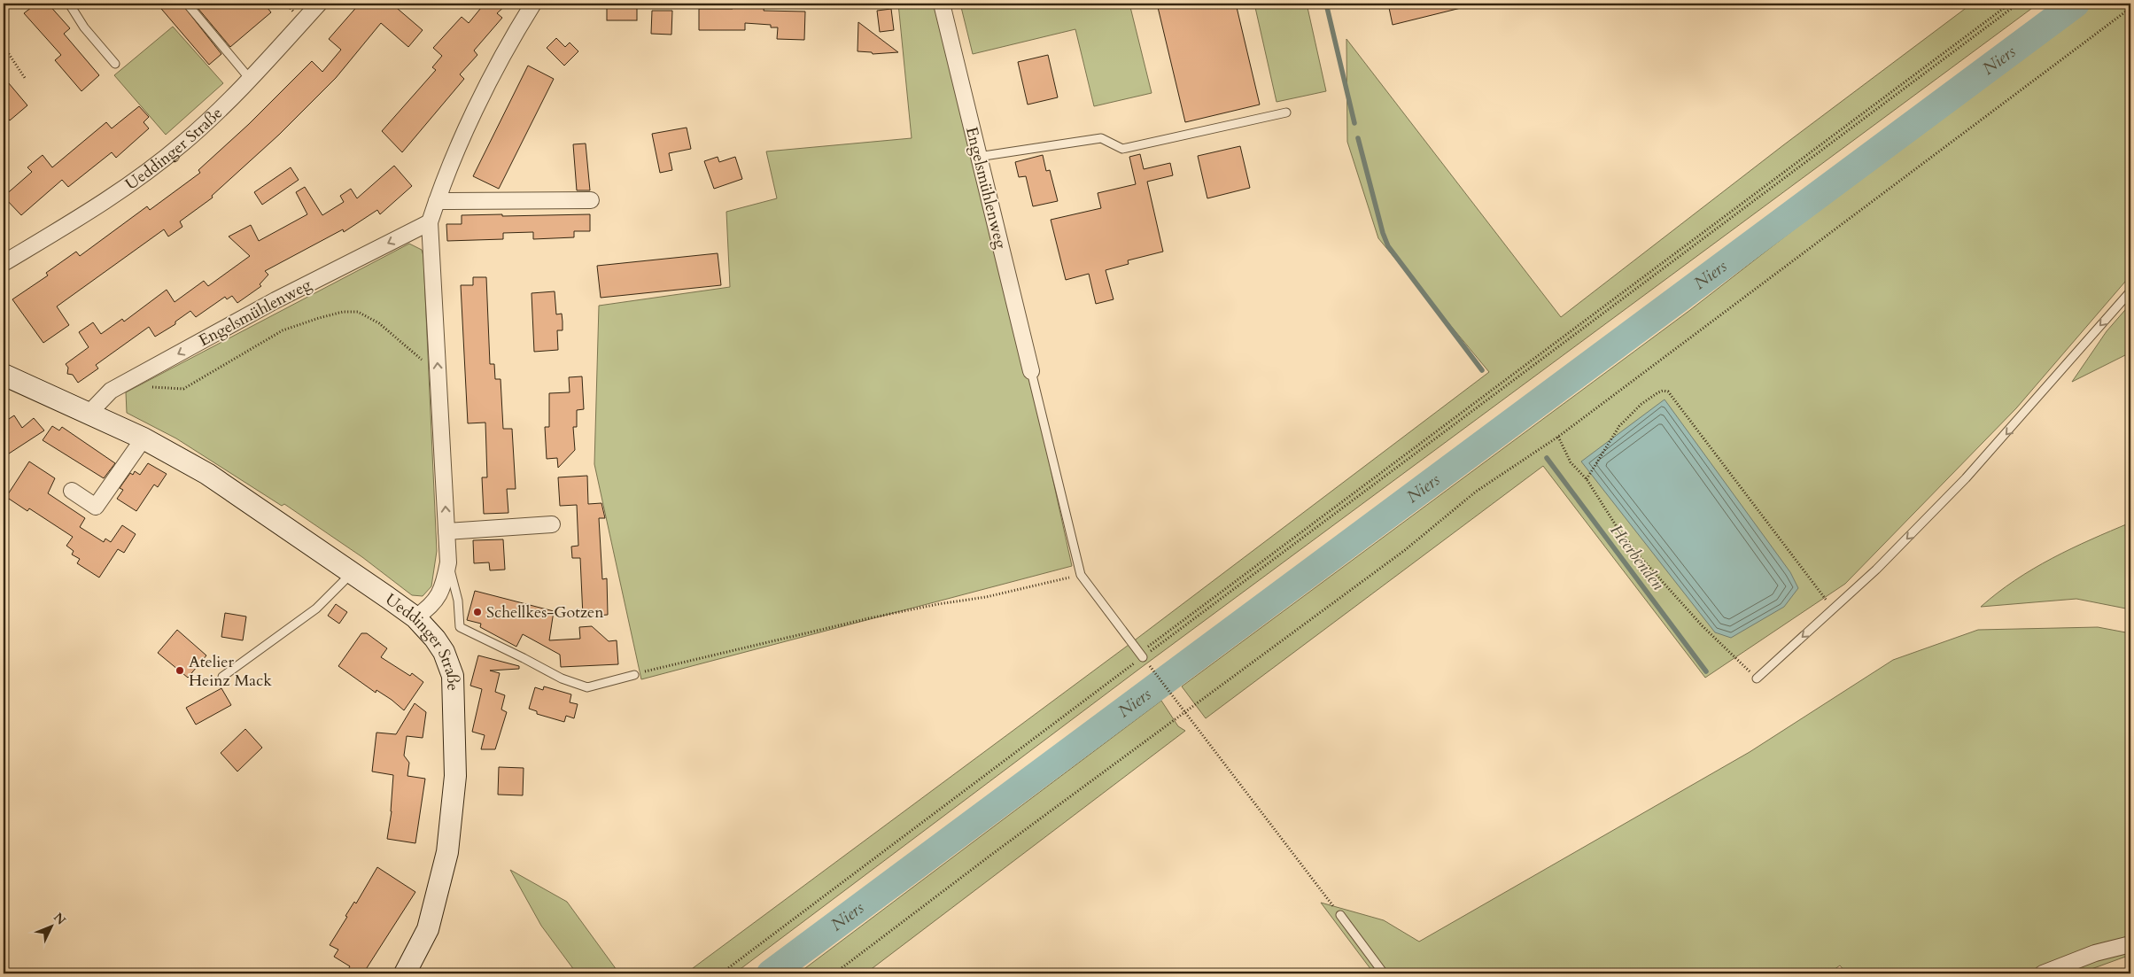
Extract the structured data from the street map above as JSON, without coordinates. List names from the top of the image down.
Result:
{
  "streets": {
    "street": ["Ueddinger Straße", "Engelsmühlenweg"]
  },
  "crossings": [
    ["Ueddinger Straße", "Engelsmühlenweg"]
  ],
  "one_way": ["Engelsmühlenweg"],
  "water": ["Niers", "Heerbenden"],
  "places": ["Schellkes-Gotzen", "Atelier Heinz Mack"],
  "north": "top right"
}
